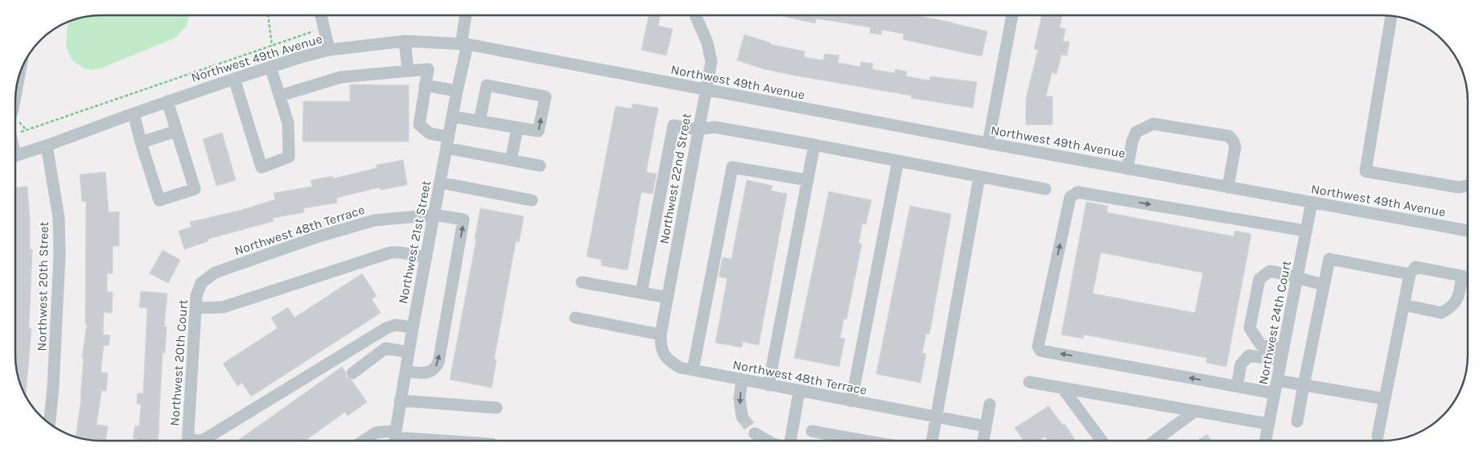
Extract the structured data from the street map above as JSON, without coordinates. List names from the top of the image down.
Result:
{
  "streets": {
    "street": [
      "Northwest 49th Avenue",
      "Northwest 22nd Street",
      "Northwest 48th Terrace",
      "Northwest 21st Street",
      "Northwest 20th Street",
      "Northwest 24th Court",
      "Northwest 20th Court"
    ]
  },
  "crossings": [
    ["Northwest 49th Avenue", "Northwest 22nd Street"],
    ["Northwest 49th Avenue", "Northwest 21st Street"],
    ["Northwest 49th Avenue", "Northwest 20th Street"],
    ["Northwest 49th Avenue", "Northwest 24th Court"],
    ["Northwest 22nd Street", "Northwest 48th Terrace"],
    ["Northwest 48th Terrace", "Northwest 21st Street"],
    ["Northwest 48th Terrace", "Northwest 20th Court"]
  ]
}
